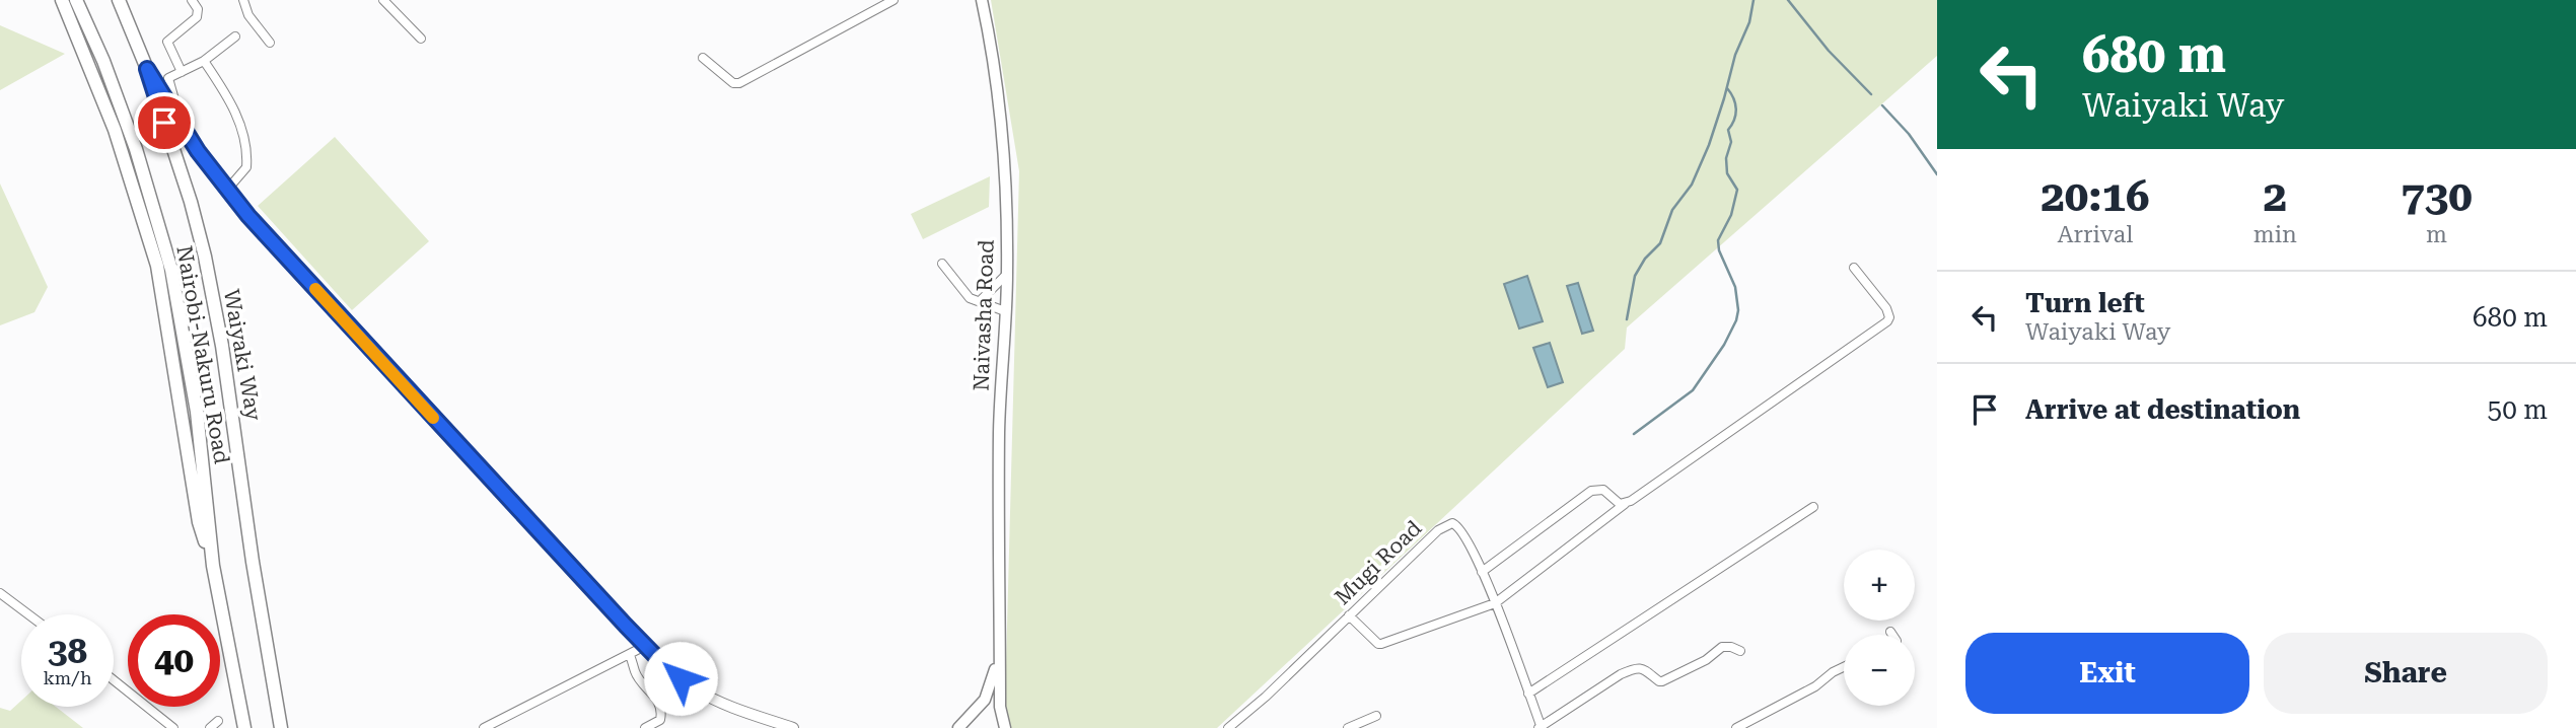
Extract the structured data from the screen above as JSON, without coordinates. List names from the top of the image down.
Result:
{
  "streets": {
    "highway": ["Nairobi-Nakuru Road", "Waiyaki Way"],
    "main road": ["Naivasha Road"],
    "street": ["Mugi Road"]
  },
  "page": {
    "turn": ["680 m", "Waiyaki Way"],
    "eta": [
      "20:16",
      "Arrival",
      "2",
      "min",
      "730",
      "m"
    ],
    "list": [
      {
        "name": "Turn left",
        "note": "Waiyaki Way",
        "value": "680 m"
      },
      {
        "name": "Arrive at destination",
        "value": "50 m"
      }
    ],
    "map_buttons": ["+", "−"],
    "speed": "38 km/h",
    "limit": "40",
    "buttons": ["Exit", "Share"]
  }
}
